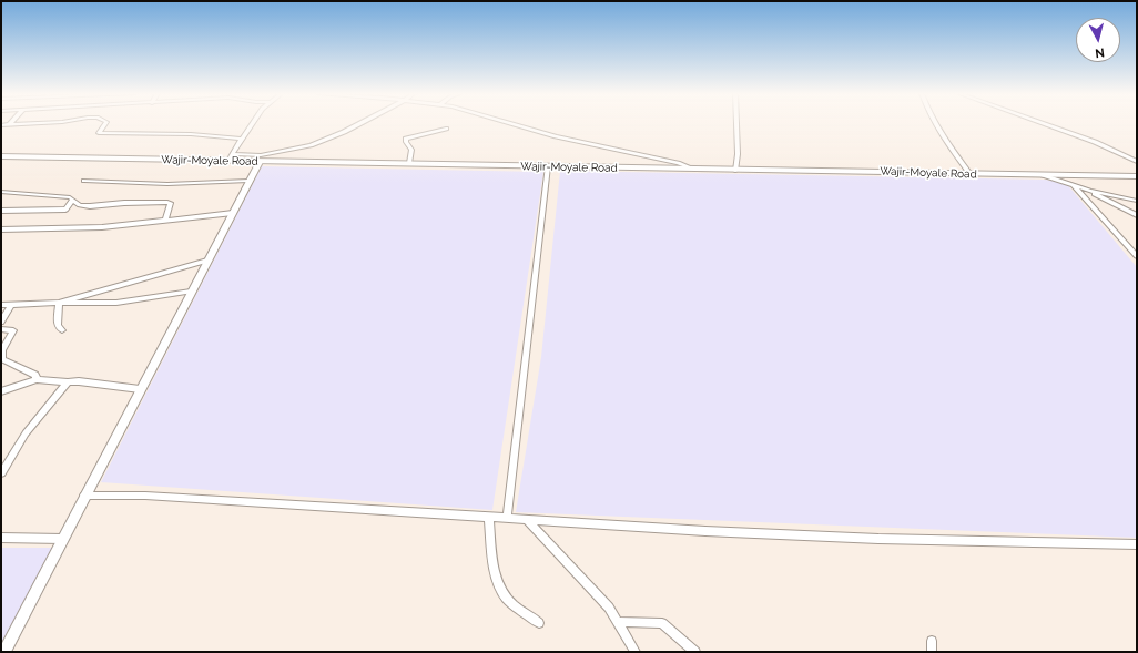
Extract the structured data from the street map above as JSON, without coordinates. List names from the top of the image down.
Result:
{
  "streets": {
    "main road": ["Wajir-Moyale Road"]
  },
  "north": "bottom"
}
